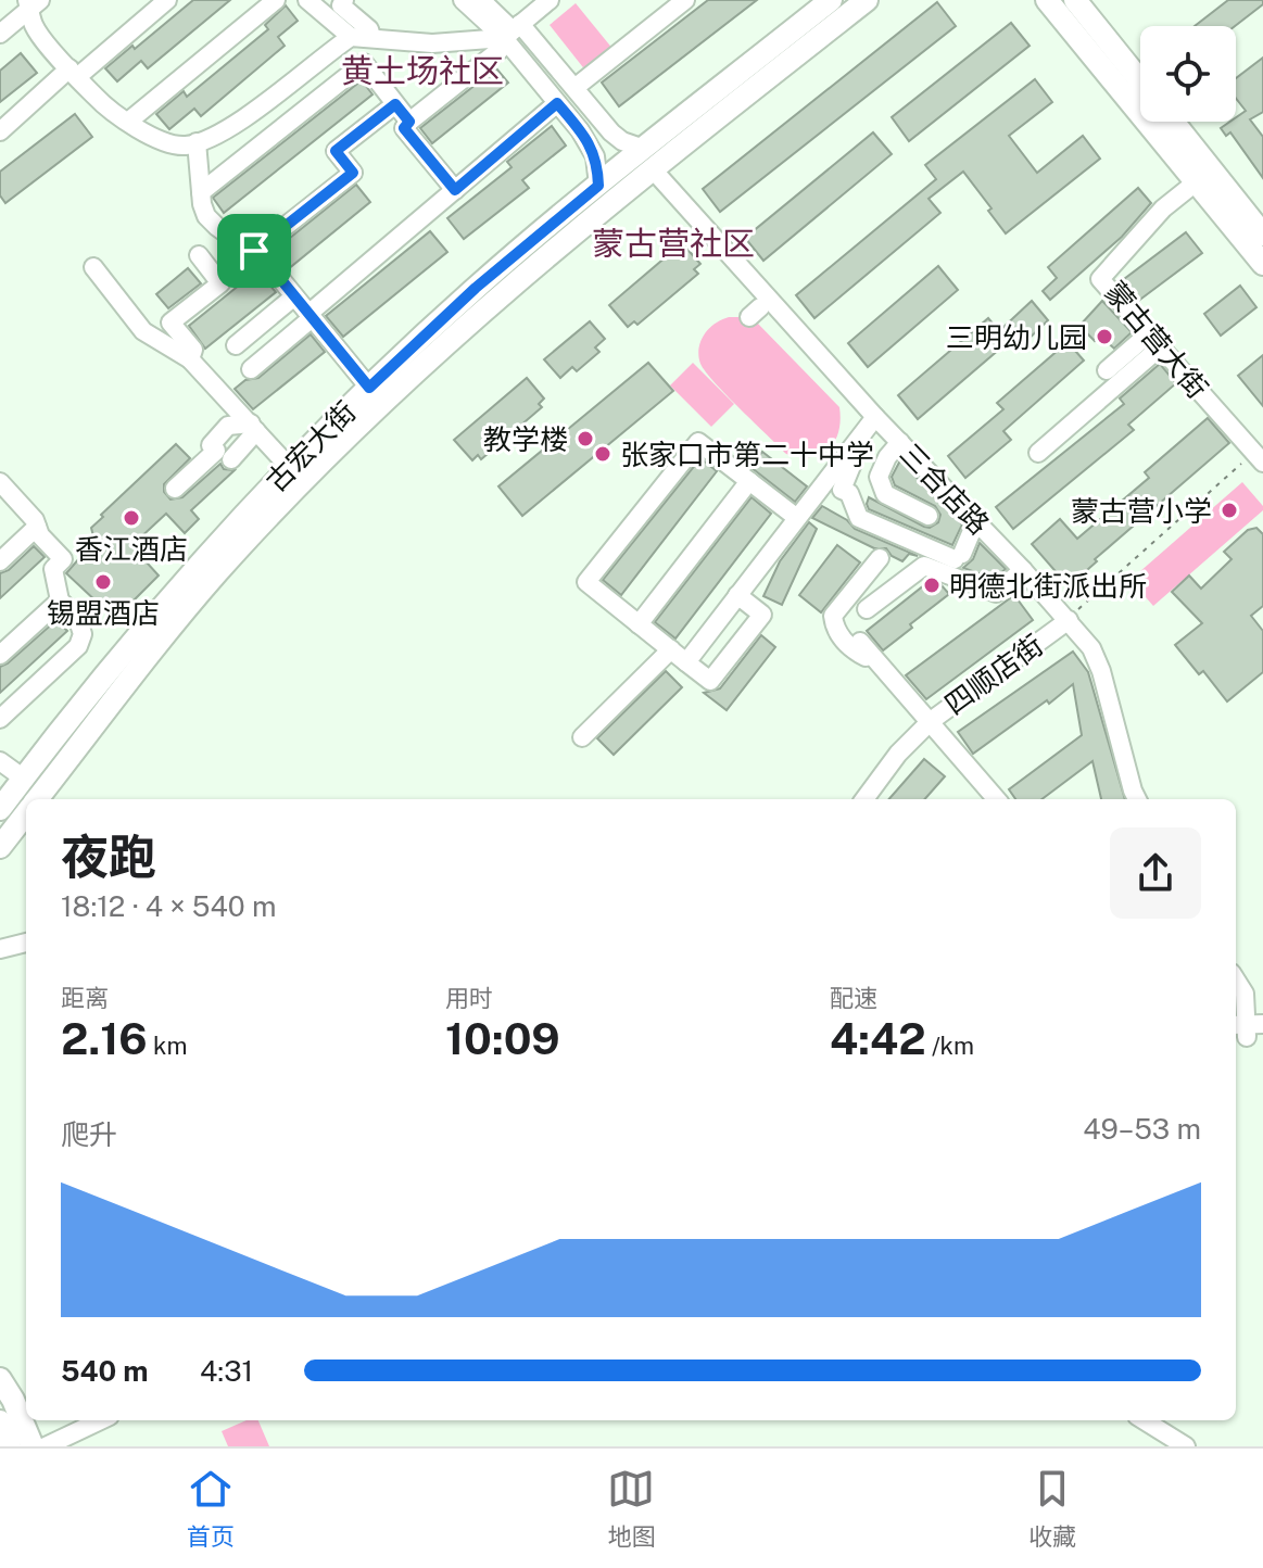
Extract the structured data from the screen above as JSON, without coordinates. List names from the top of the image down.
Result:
{
  "streets": {
    "main road": ["古宏大街"],
    "street": ["蒙古营大街", "三合店路", "四顺店街"]
  },
  "crossings": [
    ["蒙古营大街", "四顺店街"],
    ["古宏大街", "三合店路"],
    ["三合店路", "四顺店街"]
  ],
  "districts": ["黄土场社区", "蒙古营社区"],
  "places": [
    "三明幼儿园",
    "教学楼",
    "张家口市第二十中学",
    "蒙古营小学",
    "香江酒店",
    "锡盟酒店",
    "明德北街派出所"
  ],
  "page": {
    "heading": ["夜跑", "18:12 · 4 × 540 m"],
    "stats": [
      ["距离", "2.16 km"],
      ["用时", "10:09"],
      ["配速", "4:42 /km"]
    ],
    "chart": ["爬升", "49–53 m"],
    "list": [
      {
        "name": "540 m",
        "note": "4:31"
      }
    ],
    "tabs": ["首页", "地图", "收藏"]
  }
}
